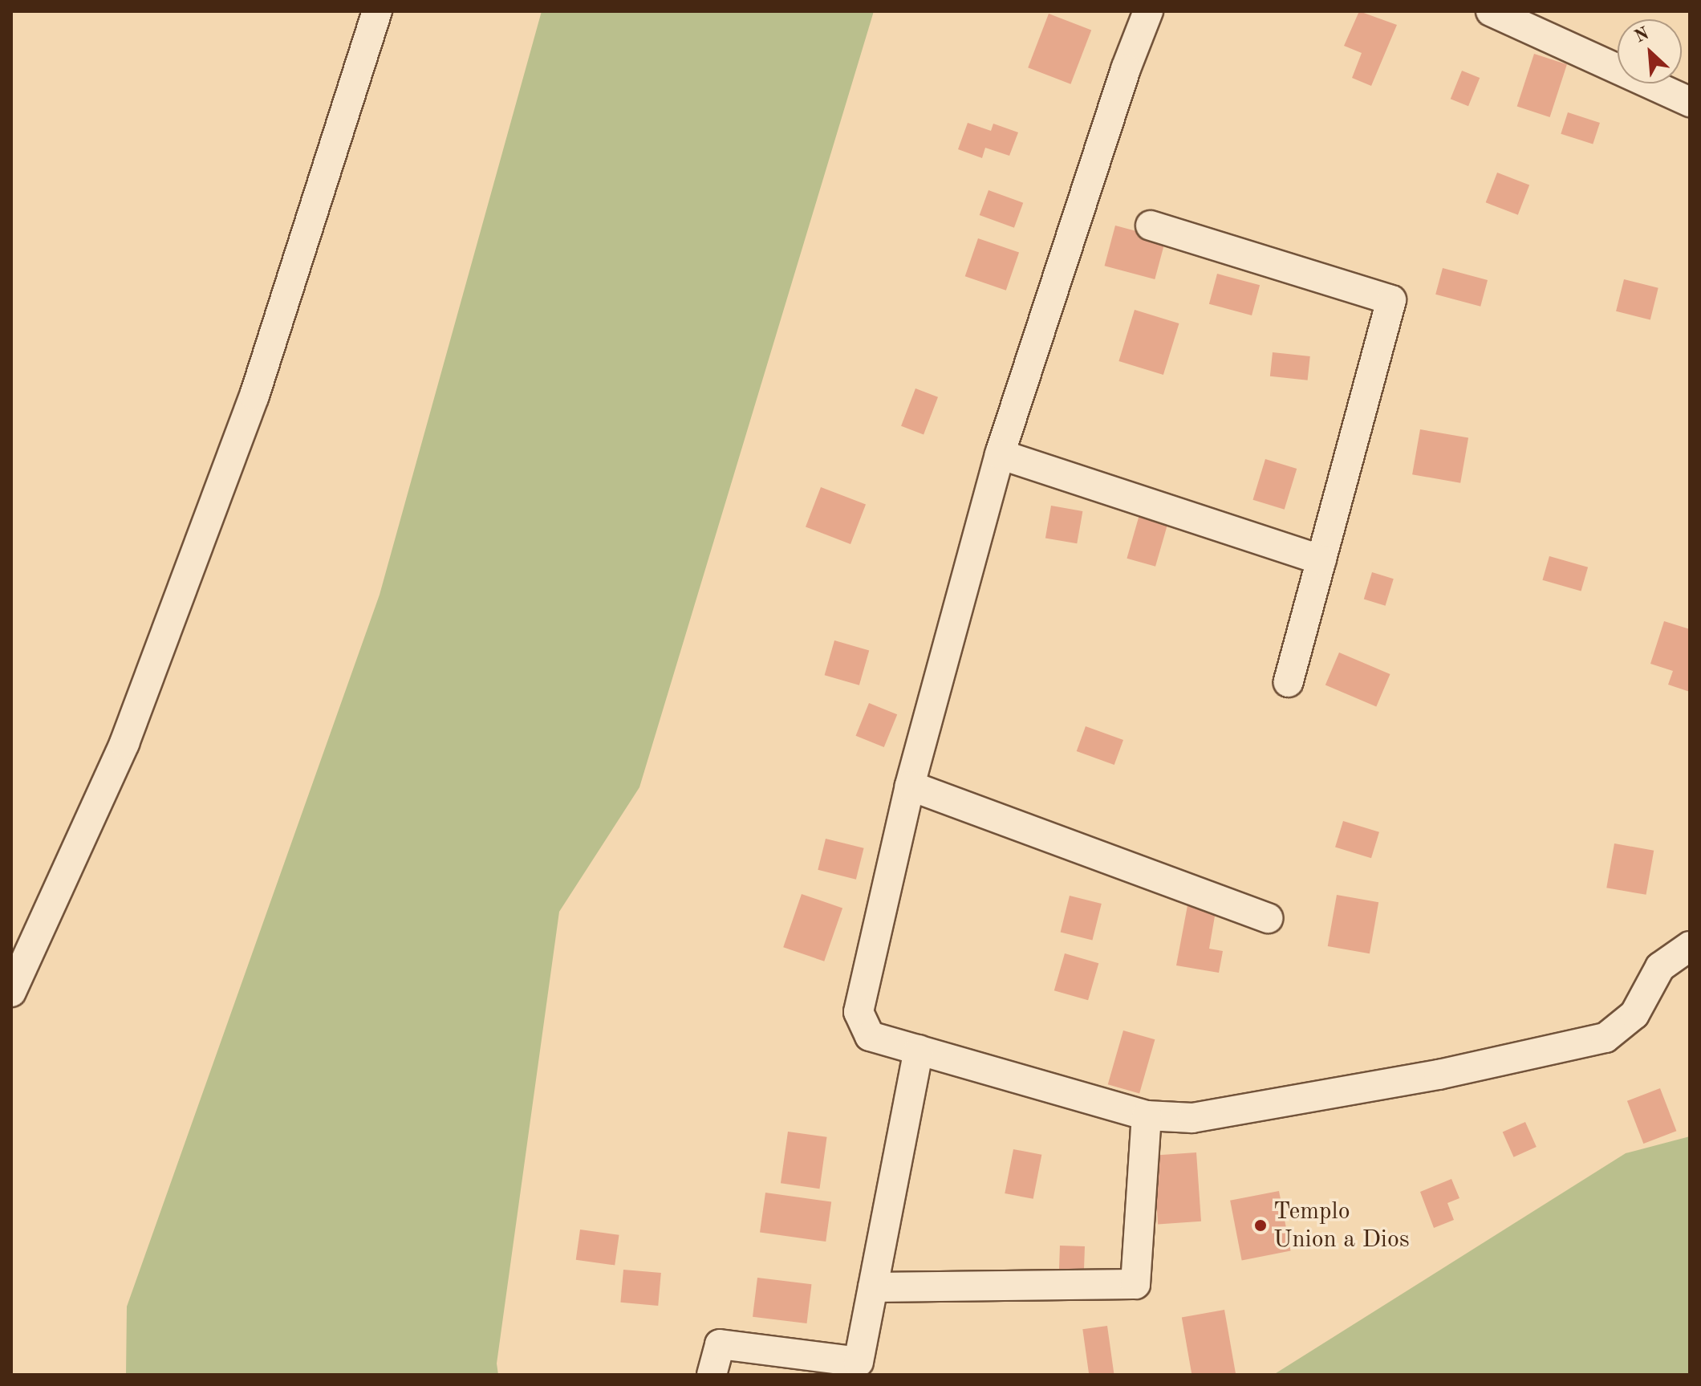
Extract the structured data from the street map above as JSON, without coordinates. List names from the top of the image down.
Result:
{
  "places": ["Templo Union a Dios"],
  "north": "top left"
}
